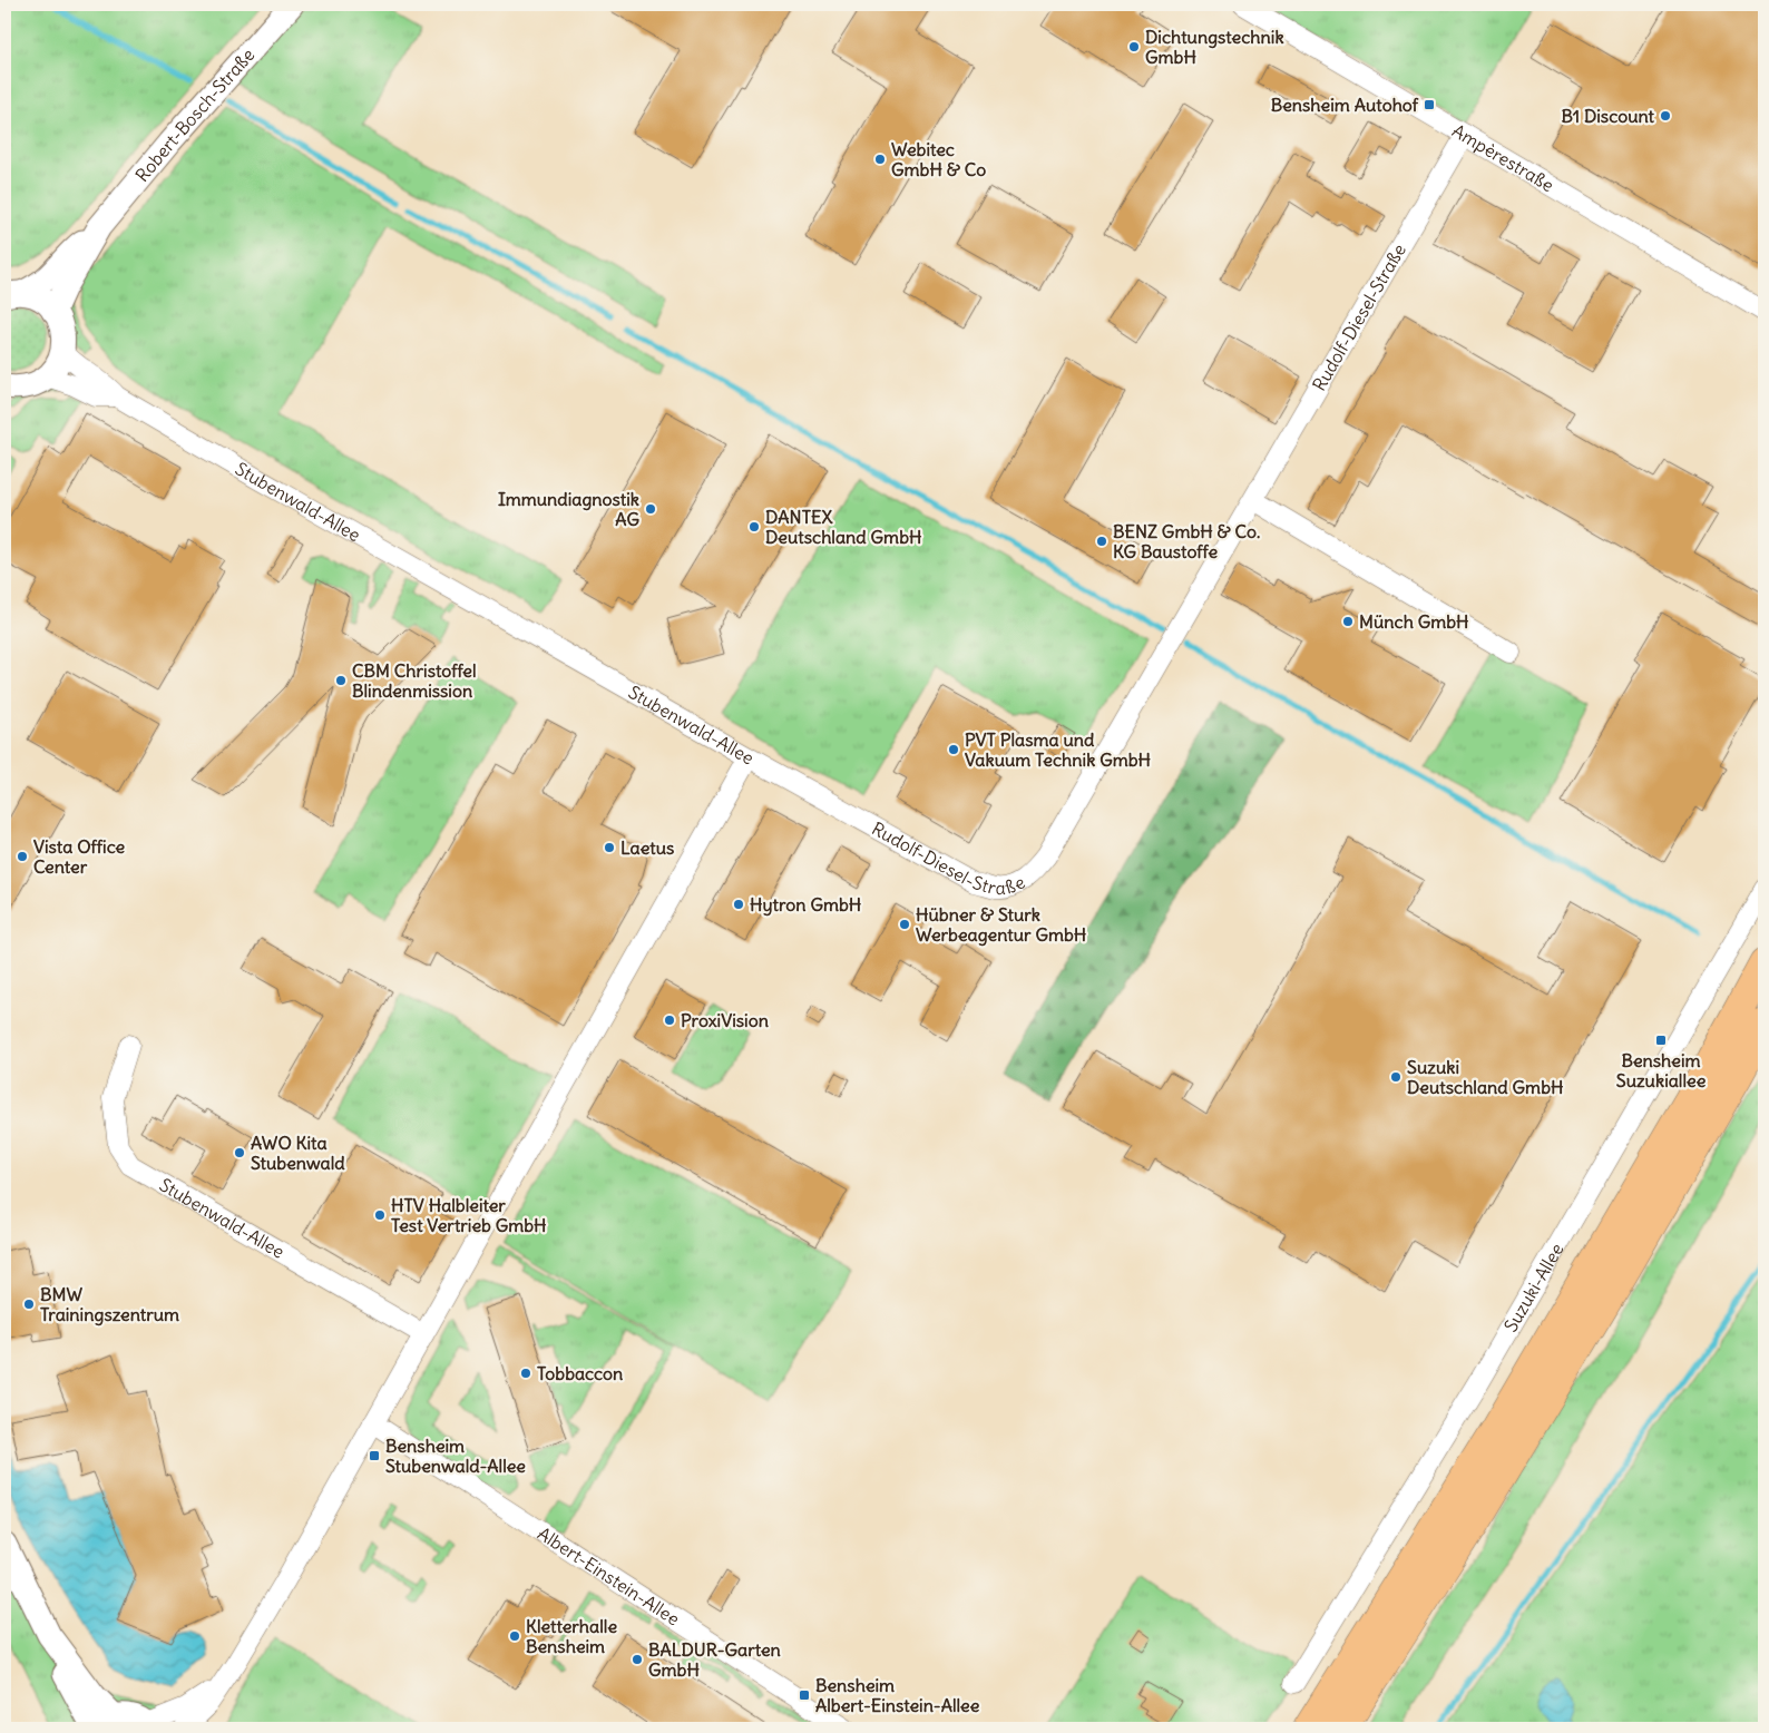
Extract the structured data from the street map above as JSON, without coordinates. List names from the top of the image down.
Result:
{
  "streets": {
    "street": [
      "Robert-Bosch-Straße",
      "Ampèrestraße",
      "Rudolf-Diesel-Straße",
      "Stubenwald-Allee",
      "Suzuki-Allee",
      "Albert-Einstein-Allee"
    ]
  },
  "crossings": [
    ["Ampèrestraße", "Rudolf-Diesel-Straße"],
    ["Rudolf-Diesel-Straße", "Stubenwald-Allee"],
    ["Stubenwald-Allee", "Albert-Einstein-Allee"]
  ],
  "places": {
    "other": [
      "Dichtungstechnik GmbH",
      "B1 Discount",
      "Webitec GmbH & Co",
      "Immundiagnostik AG",
      "DANTEX Deutschland GmbH",
      "BENZ GmbH & Co. KG Baustoffe",
      "Münch GmbH",
      "CBM Christoffel Blindenmission",
      "PVT Plasma und Vakuum Technik GmbH",
      "Laetus",
      "Vista Office Center",
      "Hytron GmbH",
      "Hübner & Sturk Werbeagentur GmbH",
      "ProxiVision",
      "Suzuki Deutschland GmbH",
      "AWO Kita Stubenwald",
      "HTV Halbleiter Test Vertrieb GmbH",
      "BMW Trainingszentrum",
      "Tobbaccon",
      "Kletterhalle Bensheim",
      "BALDUR-Garten GmbH"
    ],
    "transit": [
      "Bensheim Autohof",
      "Bensheim Suzukiallee",
      "Bensheim Stubenwald-Allee",
      "Bensheim Albert-Einstein-Allee"
    ]
  }
}
